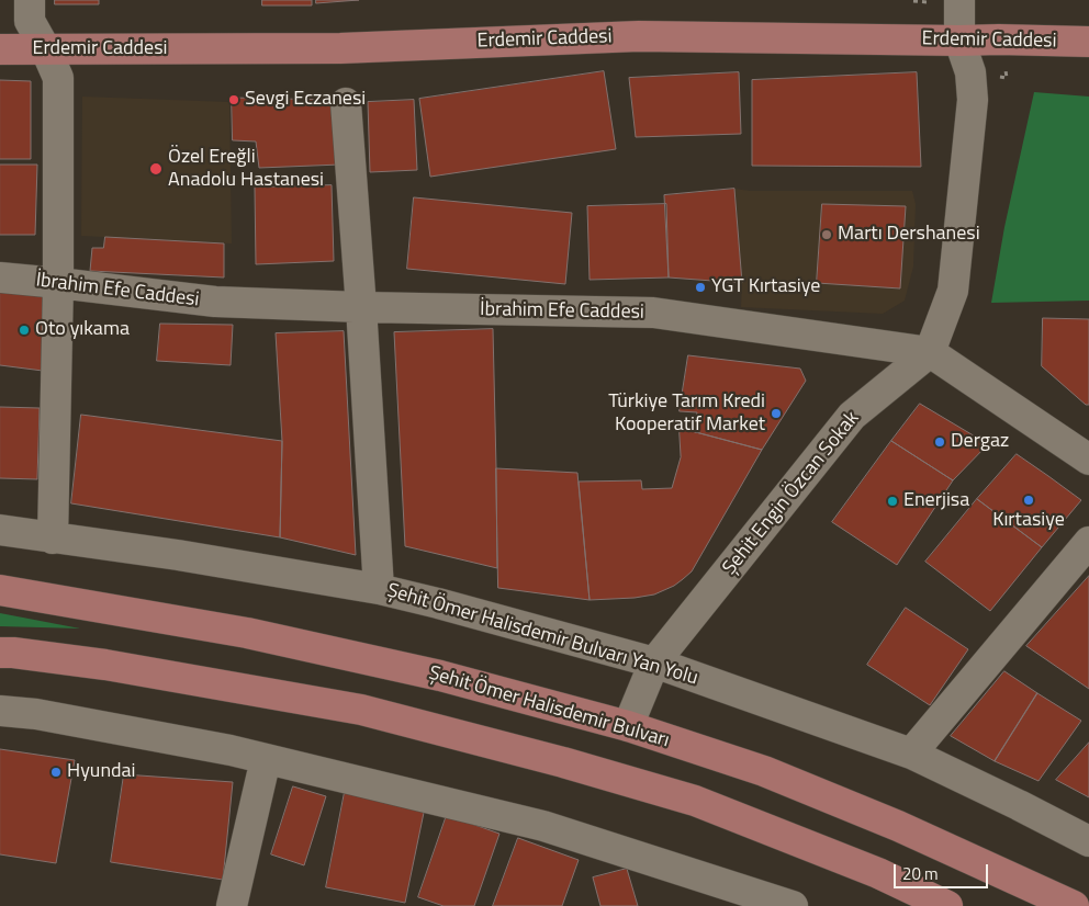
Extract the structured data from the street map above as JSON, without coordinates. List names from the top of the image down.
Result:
{
  "streets": {
    "main road": ["Erdemir Caddesi", "Şehit Ömer Halisdemir Bulvarı"],
    "street": ["İbrahim Efe Caddesi", "Şehit Engin Özcan Sokak", "Şehit Ömer Halisdemir Bulvarı Yan Yolu"]
  },
  "crossings": [
    ["İbrahim Efe Caddesi", "Şehit Engin Özcan Sokak"],
    ["Şehit Engin Özcan Sokak", "Şehit Ömer Halisdemir Bulvarı Yan Yolu"],
    ["Şehit Engin Özcan Sokak", "Şehit Ömer Halisdemir Bulvarı"]
  ],
  "places": [
    "Sevgi Eczanesi",
    "Özel Ereğli Anadolu Hastanesi",
    "Martı Dershanesi",
    "YGT Kırtasiye",
    "Oto yıkama",
    "Türkiye Tarım Kredi Kooperatif Market",
    "Dergaz",
    "Kırtasiye",
    "Enerjisa",
    "Hyundai"
  ],
  "scale_bar": "20 m"
}
